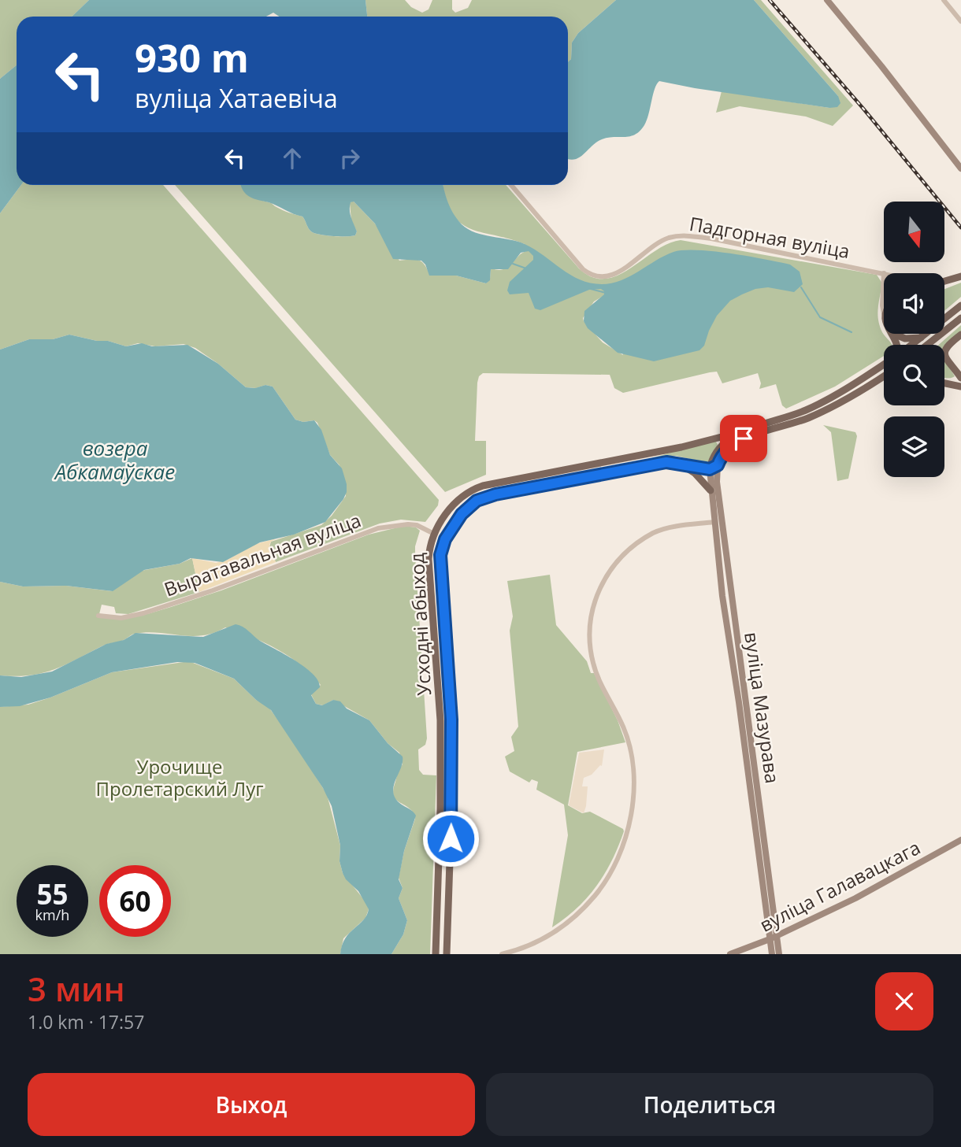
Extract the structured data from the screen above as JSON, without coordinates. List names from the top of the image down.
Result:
{
  "streets": {
    "main road": ["Усходні абыход", "вуліца Мазурава", "вуліца Галавацкага"],
    "street": ["Падгорная вуліца", "Выратавальная вуліца"]
  },
  "crossings": [
    ["Выратавальная вуліца", "Усходні абыход"],
    ["Усходні абыход", "вуліца Мазурава"],
    ["вуліца Мазурава", "вуліца Галавацкага"]
  ],
  "water": ["возера Абкамаўскае"],
  "parks": ["Урочище Пролетарский Луг"],
  "north": "bottom",
  "page": {
    "turn": ["930 m", "вуліца Хатаевіча"],
    "speed": "55 km/h",
    "limit": "60",
    "heading": ["3 мин", "1.0 km · 17:57"],
    "buttons": ["Выход", "Поделиться"]
  }
}
